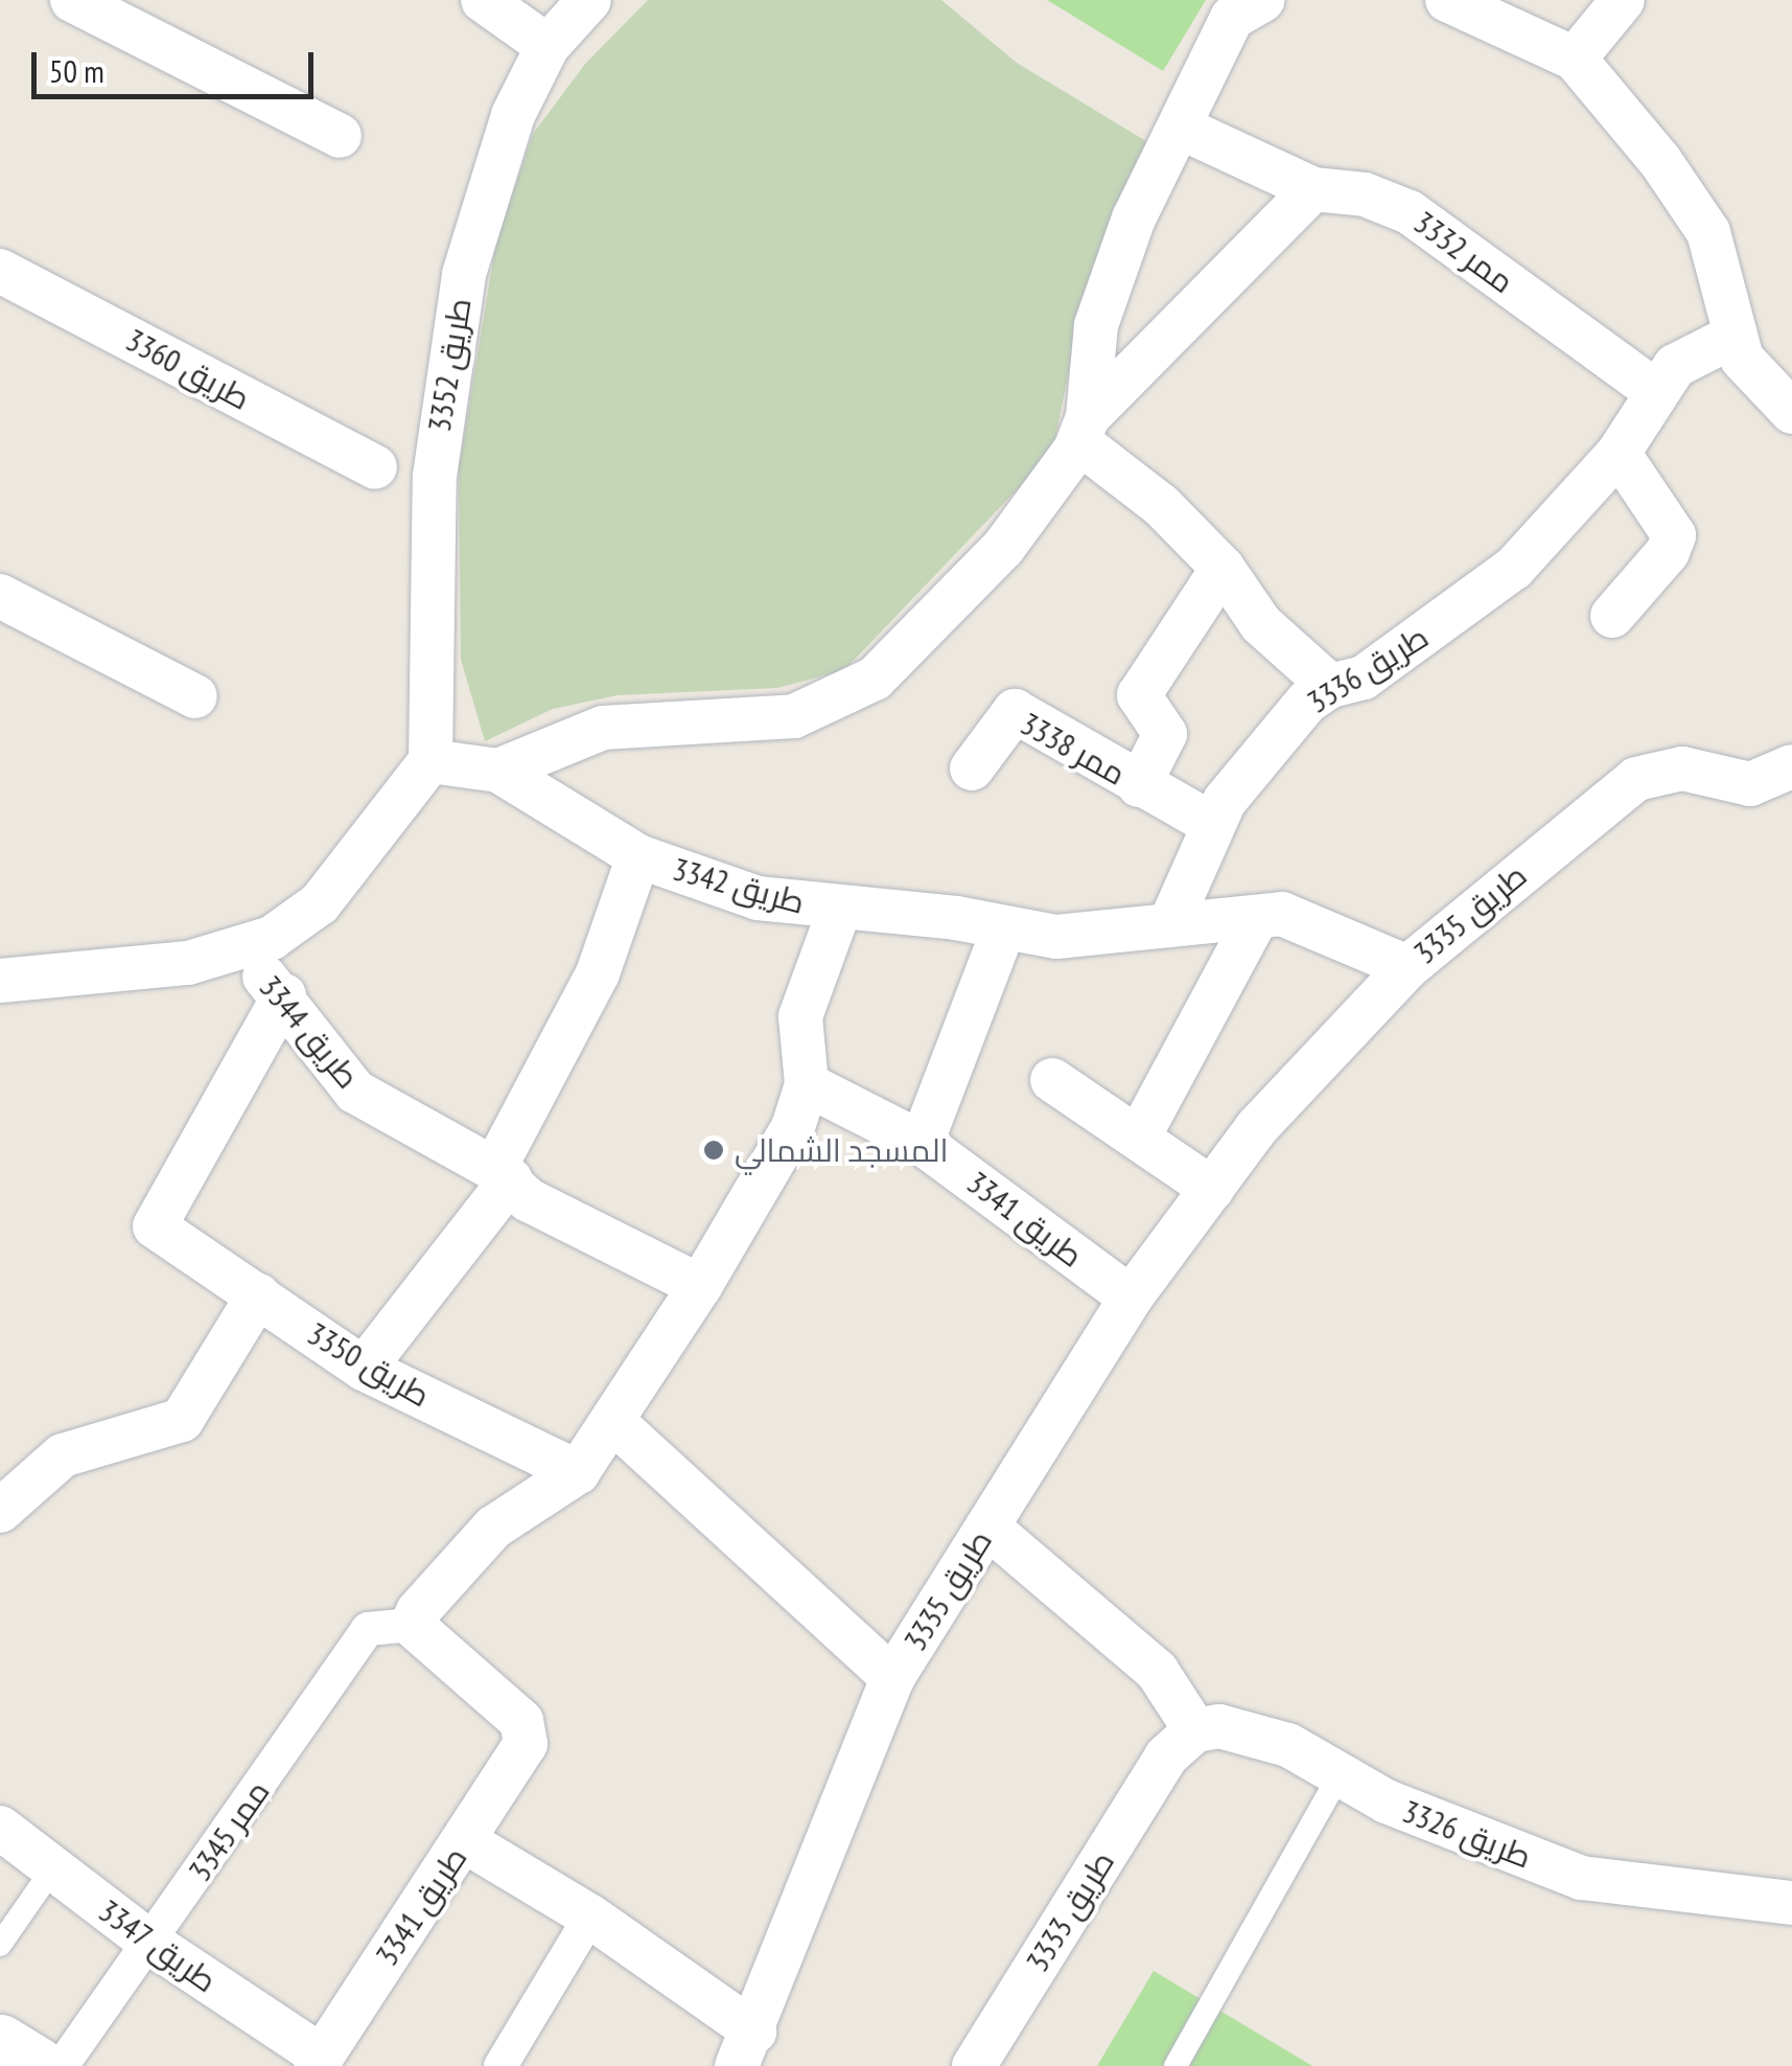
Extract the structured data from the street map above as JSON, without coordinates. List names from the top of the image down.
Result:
{
  "streets": {
    "street": [
      "ممر 3332",
      "طريق 3352",
      "طريق 3360",
      "طريق 3336",
      "ممر 3338",
      "طريق 3342",
      "طريق 3335",
      "طريق 3344",
      "طريق 3341",
      "طريق 3350",
      "ممر 3345",
      "طريق 3326",
      "طريق 3333",
      "طريق 3347"
    ]
  },
  "crossings": [
    ["ممر 3332", "طريق 3336"],
    ["طريق 3336", "ممر 3338"],
    ["طريق 3336", "طريق 3342"],
    ["طريق 3342", "طريق 3335"],
    ["طريق 3335", "طريق 3341"],
    ["طريق 3344", "طريق 3350"],
    ["طريق 3341", "ممر 3345"],
    ["طريق 3341", "طريق 3347"],
    ["ممر 3345", "طريق 3347"],
    ["طريق 3326", "طريق 3333"]
  ],
  "places": ["المسجد الشمالي"],
  "scale_bar": "50 m"
}
